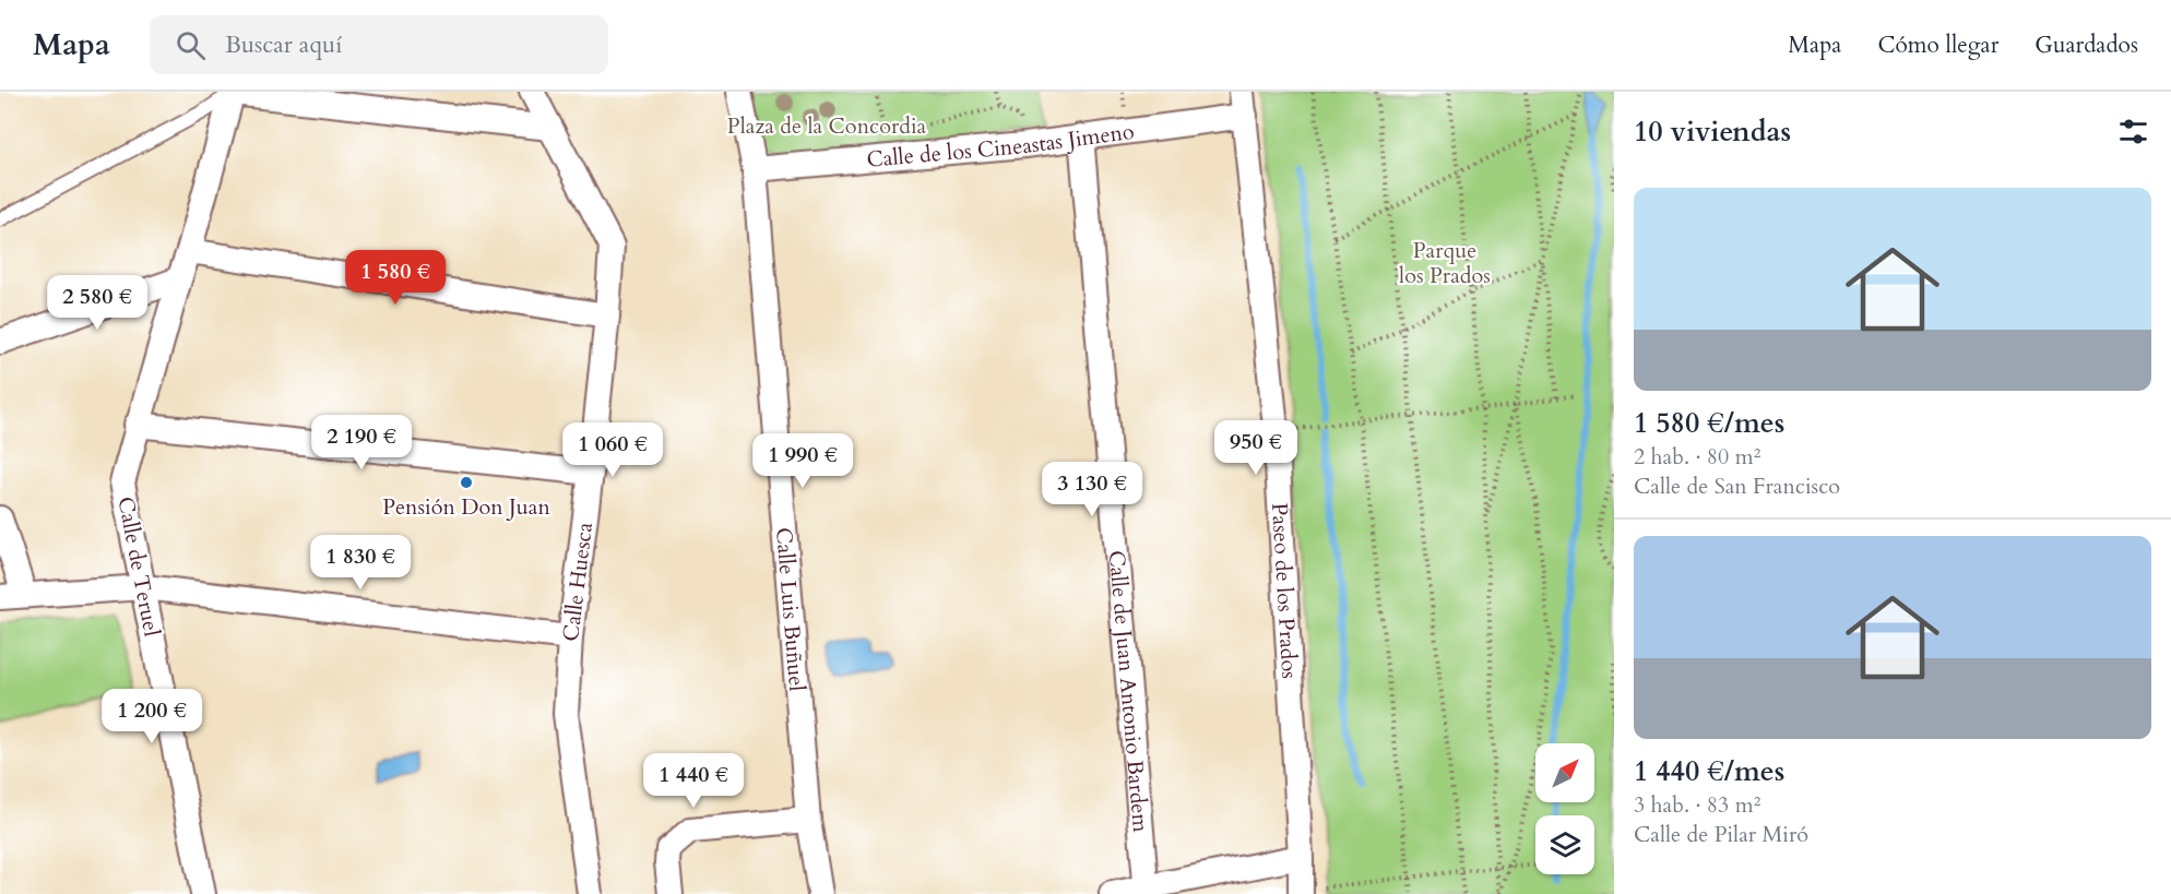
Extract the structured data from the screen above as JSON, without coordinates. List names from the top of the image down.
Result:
{
  "streets": {
    "street": [
      "Calle de los Cineastas Jimeno",
      "Calle de Teruel",
      "Calle Huesca",
      "Paseo de los Prados",
      "Calle Luis Buñuel",
      "Calle de Juan Antonio Bardem"
    ]
  },
  "crossings": [
    ["Calle de los Cineastas Jimeno", "Paseo de los Prados"],
    ["Calle de los Cineastas Jimeno", "Calle Luis Buñuel"],
    ["Calle de los Cineastas Jimeno", "Calle de Juan Antonio Bardem"]
  ],
  "parks": ["Plaza de la Concordia", "Parque los Prados"],
  "places": ["Pensión Don Juan"],
  "north": "top right",
  "page": {
    "header": "Mapa",
    "search": "Buscar aquí",
    "nav": ["Mapa", "Cómo llegar", "Guardados"],
    "heading": "10 viviendas",
    "list": [
      {
        "name": "1 580 €/mes",
        "note": "2 hab. · 80 m² · Calle de San Francisco"
      },
      {
        "name": "1 440 €/mes",
        "note": "3 hab. · 83 m² · Calle de Pilar Miró"
      }
    ],
    "price": [
      "1 580 €",
      "2 580 €",
      "2 190 €",
      "950 €",
      "1 060 €",
      "1 990 €",
      "3 130 €",
      "1 830 €",
      "1 200 €",
      "1 440 €"
    ]
  }
}
